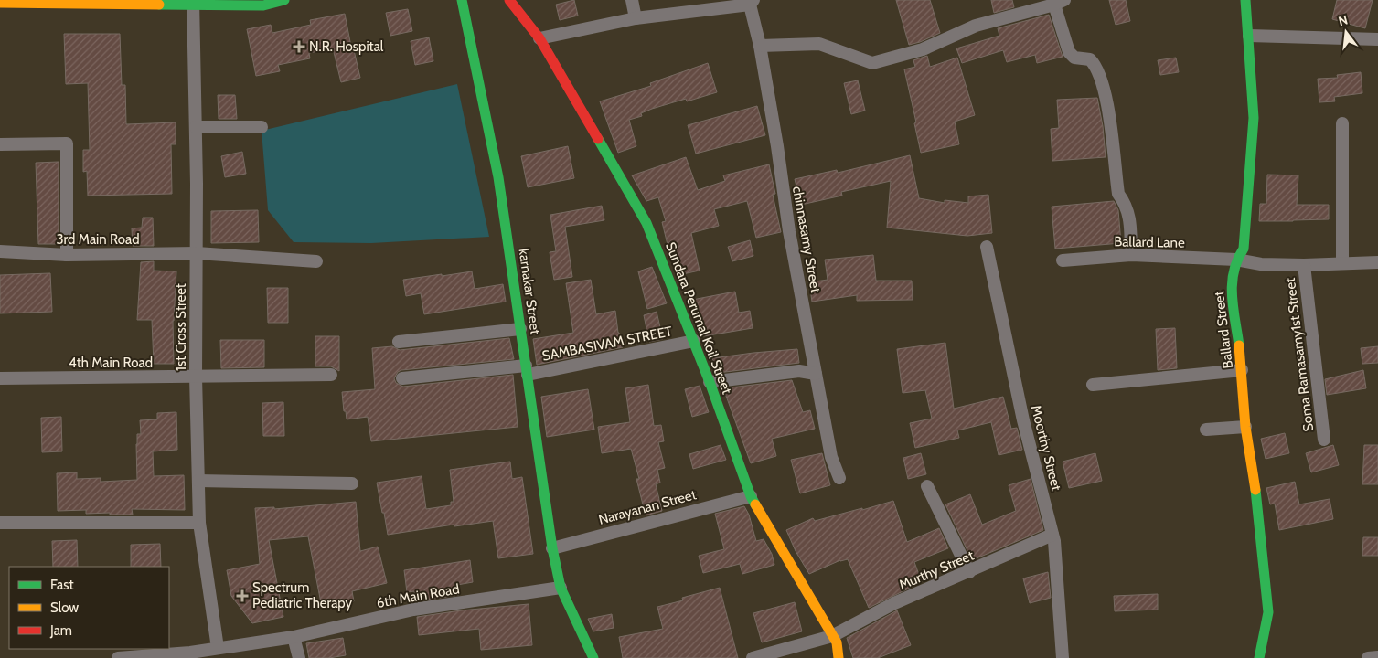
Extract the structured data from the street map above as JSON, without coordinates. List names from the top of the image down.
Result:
{
  "streets": {
    "street": [
      "3rd Main Road",
      "chinnasamy Street",
      "Ballard Lane",
      "karnakar Street",
      "Sundara Perumal Koil Street",
      "1st Cross Street",
      "Ballard Street",
      "SAMBASIVAM STREET",
      "Soma Ramasamy1st Street",
      "4th Main Road",
      "Moorthy Street",
      "Narayanan Street",
      "Murthy Street",
      "6th Main Road"
    ]
  },
  "crossings": [
    ["3rd Main Road", "1st Cross Street"],
    ["Ballard Lane", "Ballard Street"],
    ["Ballard Lane", "Soma Ramasamy1st Street"],
    ["karnakar Street", "SAMBASIVAM STREET"],
    ["karnakar Street", "Narayanan Street"],
    ["karnakar Street", "6th Main Road"],
    ["Sundara Perumal Koil Street", "SAMBASIVAM STREET"],
    ["Sundara Perumal Koil Street", "Narayanan Street"],
    ["Sundara Perumal Koil Street", "Murthy Street"],
    ["1st Cross Street", "4th Main Road"],
    ["1st Cross Street", "6th Main Road"],
    ["Moorthy Street", "Murthy Street"]
  ],
  "places": {
    "health": ["N.R. Hospital", "Spectrum Pediatric Therapy"]
  },
  "legend": ["Fast", "Slow", "Jam"],
  "north": "top"
}
